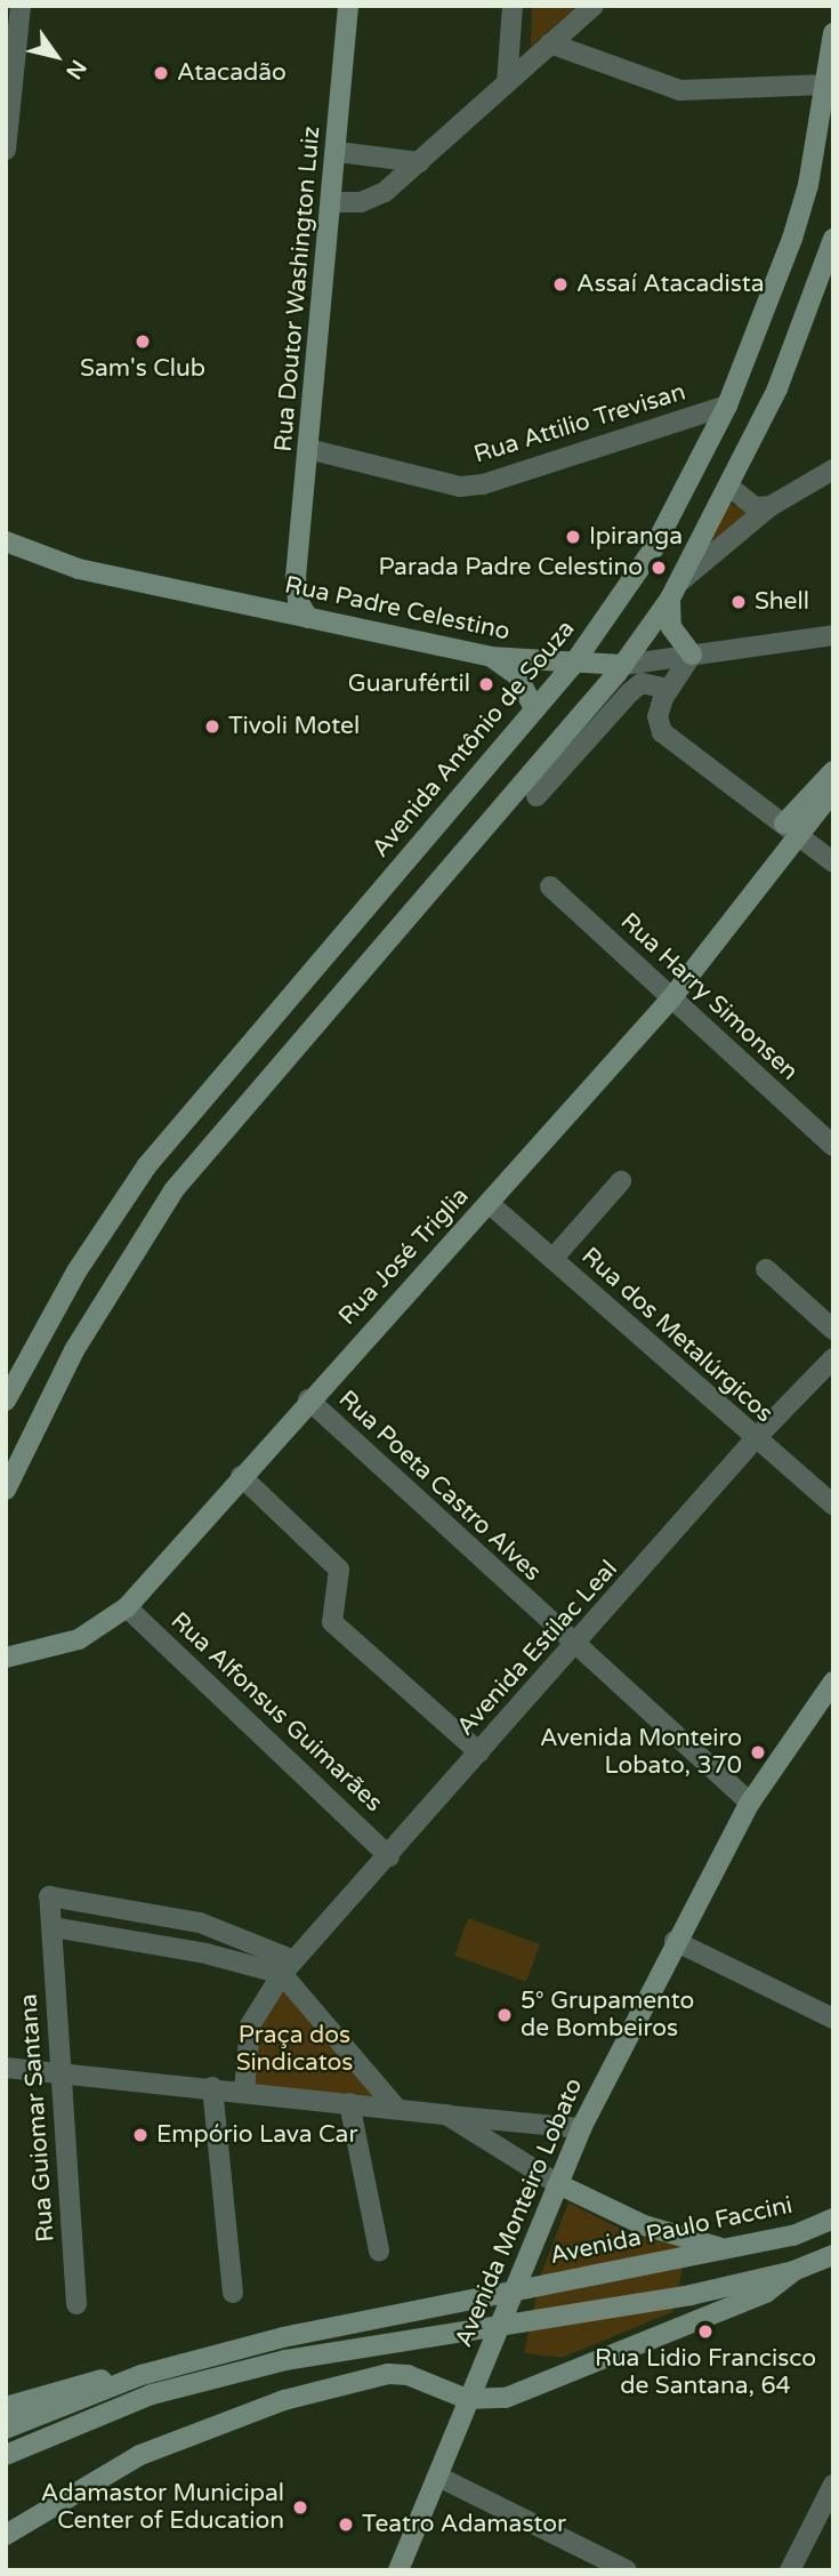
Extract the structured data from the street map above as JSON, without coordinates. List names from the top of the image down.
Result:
{
  "streets": {
    "main road": [
      "Rua Doutor Washington Luiz",
      "Rua Padre Celestino",
      "Avenida Antônio de Souza",
      "Rua José Triglia",
      "Avenida Monteiro Lobato",
      "Avenida Paulo Faccini"
    ],
    "street": [
      "Rua Attilio Trevisan",
      "Rua Harry Simonsen",
      "Rua dos Metalúrgicos",
      "Rua Poeta Castro Alves",
      "Avenida Estilac Leal",
      "Rua Alfonsus Guimarães",
      "Rua Guiomar Santana"
    ]
  },
  "crossings": [
    ["Rua Doutor Washington Luiz", "Rua Attilio Trevisan"],
    ["Rua Doutor Washington Luiz", "Rua Padre Celestino"],
    ["Rua Attilio Trevisan", "Avenida Antônio de Souza"],
    ["Rua Padre Celestino", "Avenida Antônio de Souza"],
    ["Rua Harry Simonsen", "Rua José Triglia"],
    ["Rua José Triglia", "Rua dos Metalúrgicos"],
    ["Rua José Triglia", "Rua Poeta Castro Alves"],
    ["Rua José Triglia", "Rua Alfonsus Guimarães"],
    ["Rua dos Metalúrgicos", "Avenida Estilac Leal"],
    ["Rua Poeta Castro Alves", "Avenida Estilac Leal"],
    ["Rua Poeta Castro Alves", "Avenida Monteiro Lobato"],
    ["Avenida Estilac Leal", "Rua Alfonsus Guimarães"],
    ["Avenida Estilac Leal", "Rua Guiomar Santana"],
    ["Avenida Monteiro Lobato", "Avenida Paulo Faccini"]
  ],
  "parks": ["Praça dos Sindicatos"],
  "places": [
    "Atacadão",
    "Assaí Atacadista",
    "Sam's Club",
    "Ipiranga",
    "Parada Padre Celestino",
    "Shell",
    "Guarufértil",
    "Tivoli Motel",
    "Avenida Monteiro Lobato, 370",
    "5° Grupamento de Bombeiros",
    "Empório Lava Car",
    "Rua Lidio Francisco de Santana, 64",
    "Adamastor Municipal Center of Education",
    "Teatro Adamastor"
  ],
  "north": "bottom right"
}
